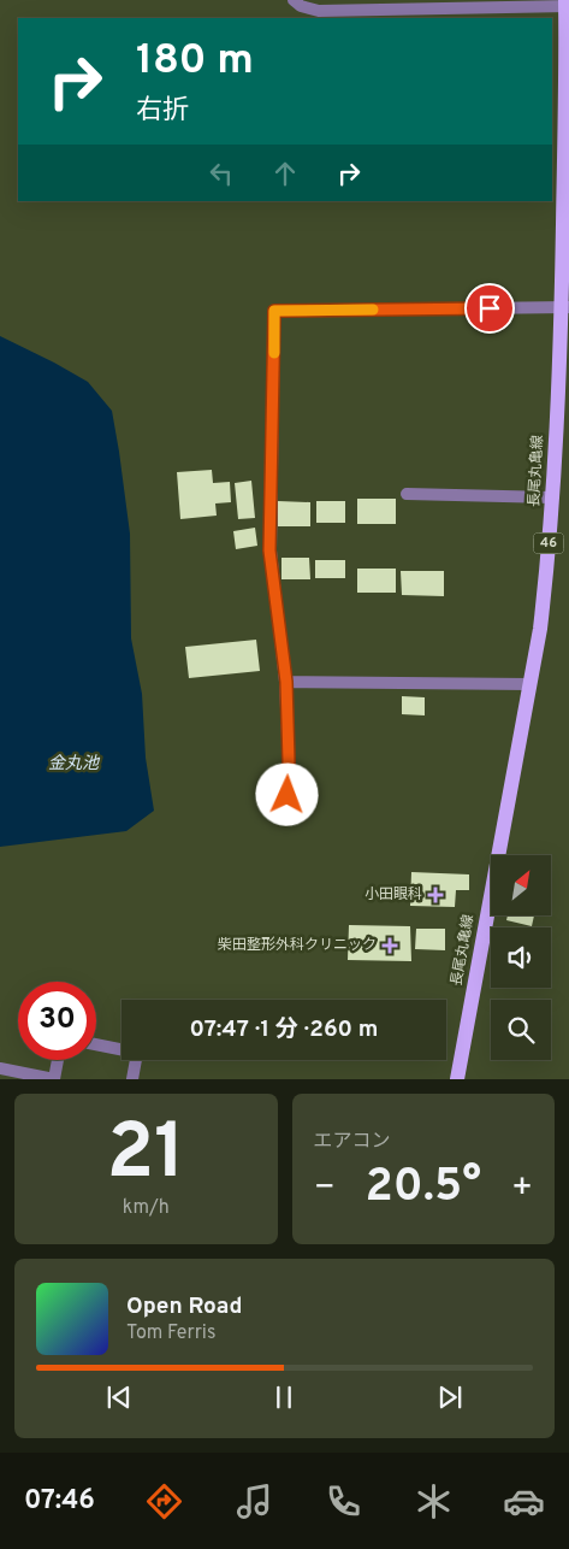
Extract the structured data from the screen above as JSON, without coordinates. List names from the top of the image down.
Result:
{
  "streets": {
    "main road": ["長尾丸亀線", "46"]
  },
  "water": ["金丸池"],
  "places": {
    "health": ["小田眼科", "柴田整形外科クリニック"]
  },
  "north": "top right",
  "page": {
    "turn": ["180 m", "右折"],
    "limit": "30",
    "trip": "07:47 · 1 分 · 260 m",
    "tile": [
      ["21", "km/h"],
      "エアコン"
    ],
    "heat": ["−", "20.5°", "+"],
    "song": ["Open Road", "Tom Ferris"],
    "tabs": "07:46"
  }
}
